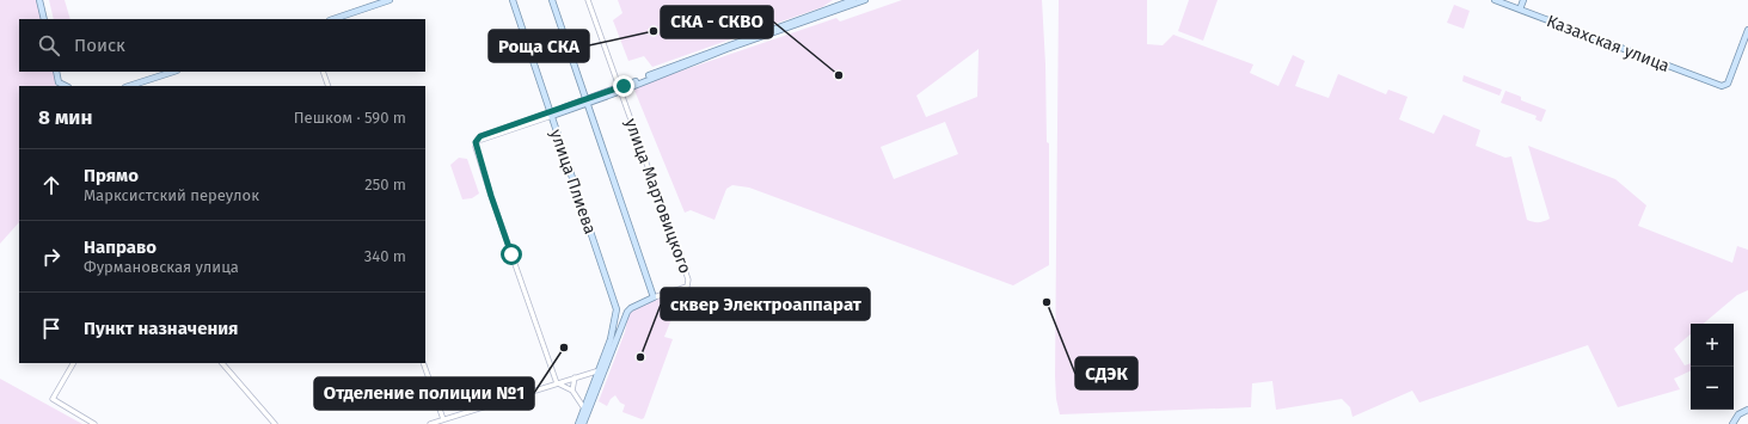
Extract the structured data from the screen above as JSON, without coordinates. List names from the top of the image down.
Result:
{
  "streets": {
    "main road": ["Казахская улица", "улица Плиева"],
    "street": ["улица Мартовицкого"]
  },
  "places": [
    "Роща СКА",
    "СКА - СКВО",
    "СДЭК",
    "Отделение полиции №1",
    "cквер Электроаппарат"
  ],
  "page": {
    "search": "Поиск",
    "heading": ["8 мин", "Пешком · 590 m"],
    "list": [
      ["Прямо", "Марксистский переулок", "250 m"],
      ["Направо", "Фурмановская улица", "340 m"],
      "Пункт назначения"
    ],
    "map_buttons": ["+", "−"]
  }
}
